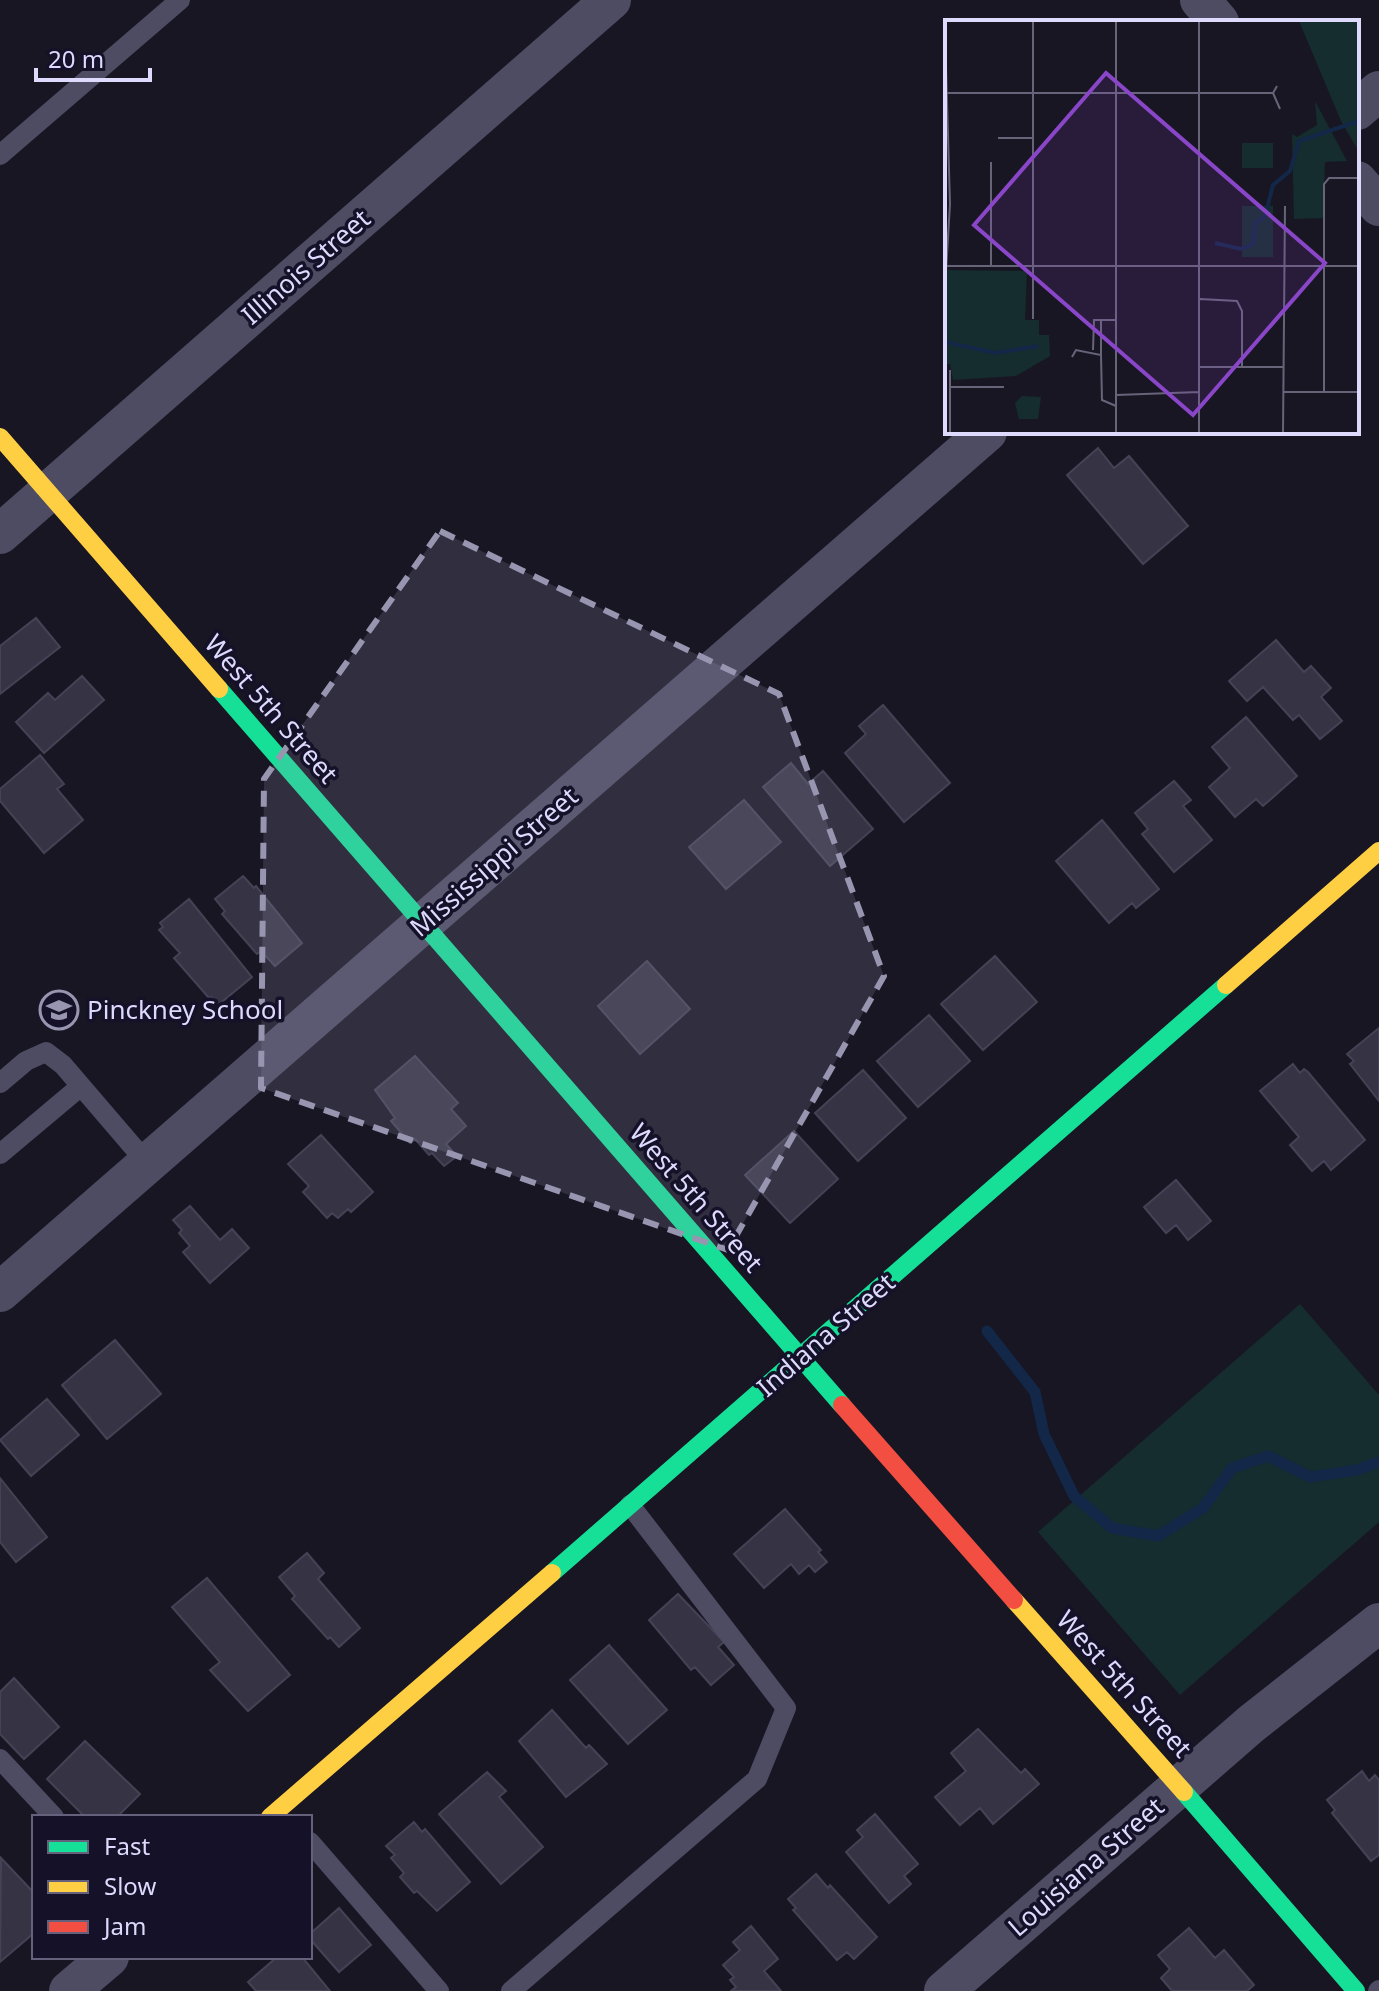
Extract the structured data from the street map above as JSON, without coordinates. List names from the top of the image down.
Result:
{
  "streets": {
    "street": [
      "Illinois Street",
      "West 5th Street",
      "Mississippi Street",
      "Indiana Street",
      "Louisiana Street"
    ]
  },
  "crossings": [
    ["Illinois Street", "West 5th Street"],
    ["West 5th Street", "Mississippi Street"],
    ["West 5th Street", "Indiana Street"],
    ["West 5th Street", "Louisiana Street"]
  ],
  "places": {
    "school or university": ["Pinckney School"]
  },
  "legend": ["Fast", "Slow", "Jam"],
  "scale_bar": "20 m"
}
